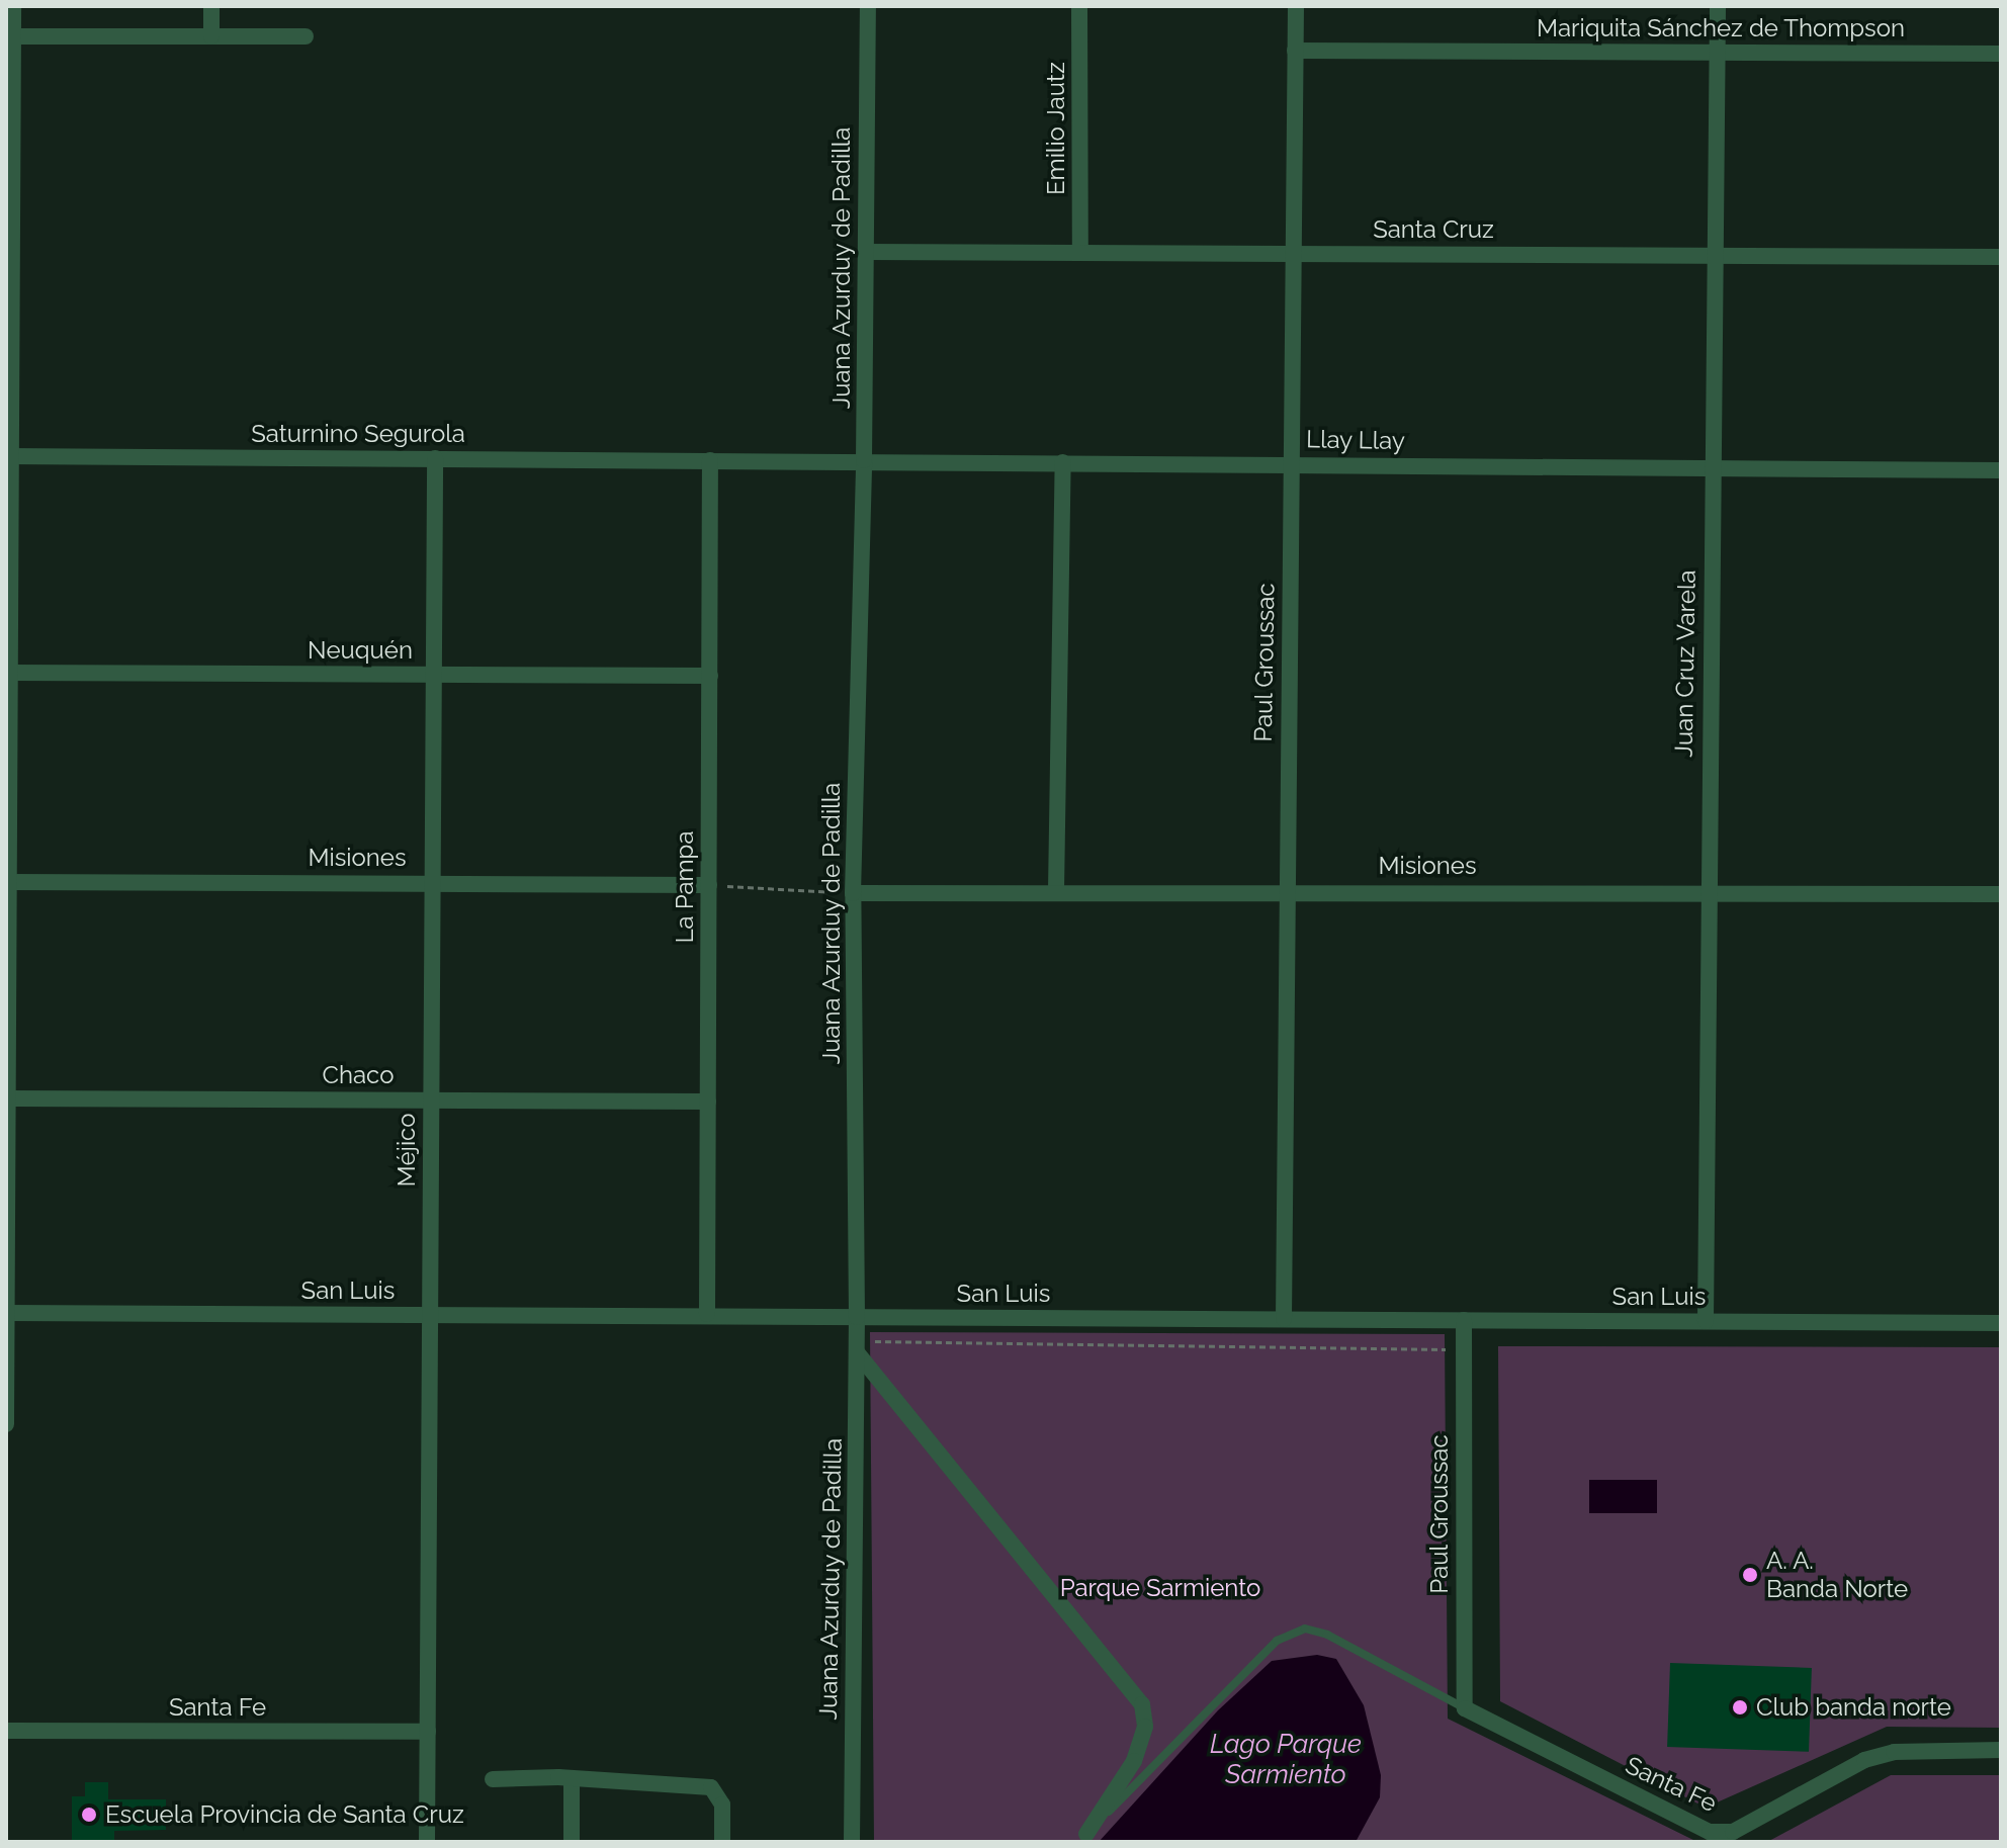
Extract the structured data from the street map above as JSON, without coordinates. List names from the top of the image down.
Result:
{
  "streets": {
    "street": [
      "Mariquita Sánchez de Thompson",
      "Emilio Jautz",
      "Santa Cruz",
      "Juana Azurduy de Padilla",
      "Saturnino Segurola",
      "Llay Llay",
      "Neuquén",
      "Paul Groussac",
      "Juan Cruz Varela",
      "Misiones",
      "La Pampa",
      "Chaco",
      "Méjico",
      "San Luis",
      "Santa Fe"
    ]
  },
  "crossings": [
    ["Mariquita Sánchez de Thompson", "Paul Groussac"],
    ["Mariquita Sánchez de Thompson", "Juan Cruz Varela"],
    ["Emilio Jautz", "Santa Cruz"],
    ["Santa Cruz", "Juana Azurduy de Padilla"],
    ["Santa Cruz", "Paul Groussac"],
    ["Santa Cruz", "Juan Cruz Varela"],
    ["Juana Azurduy de Padilla", "Llay Llay"],
    ["Juana Azurduy de Padilla", "Misiones"],
    ["Juana Azurduy de Padilla", "San Luis"],
    ["Saturnino Segurola", "Llay Llay"],
    ["Saturnino Segurola", "La Pampa"],
    ["Saturnino Segurola", "Méjico"],
    ["Llay Llay", "Paul Groussac"],
    ["Llay Llay", "Juan Cruz Varela"],
    ["Llay Llay", "La Pampa"],
    ["Neuquén", "La Pampa"],
    ["Neuquén", "Méjico"],
    ["Paul Groussac", "Misiones"],
    ["Paul Groussac", "San Luis"],
    ["Paul Groussac", "Santa Fe"],
    ["Juan Cruz Varela", "Misiones"],
    ["Juan Cruz Varela", "San Luis"],
    ["Misiones", "La Pampa"],
    ["Misiones", "Méjico"],
    ["La Pampa", "Chaco"],
    ["La Pampa", "San Luis"],
    ["Chaco", "Méjico"],
    ["Méjico", "San Luis"],
    ["Méjico", "Santa Fe"]
  ],
  "water": ["Lago Parque Sarmiento"],
  "parks": ["Parque Sarmiento"],
  "places": ["A. A. Banda Norte", "Club banda norte", "Escuela Provincia de Santa Cruz"]
}
